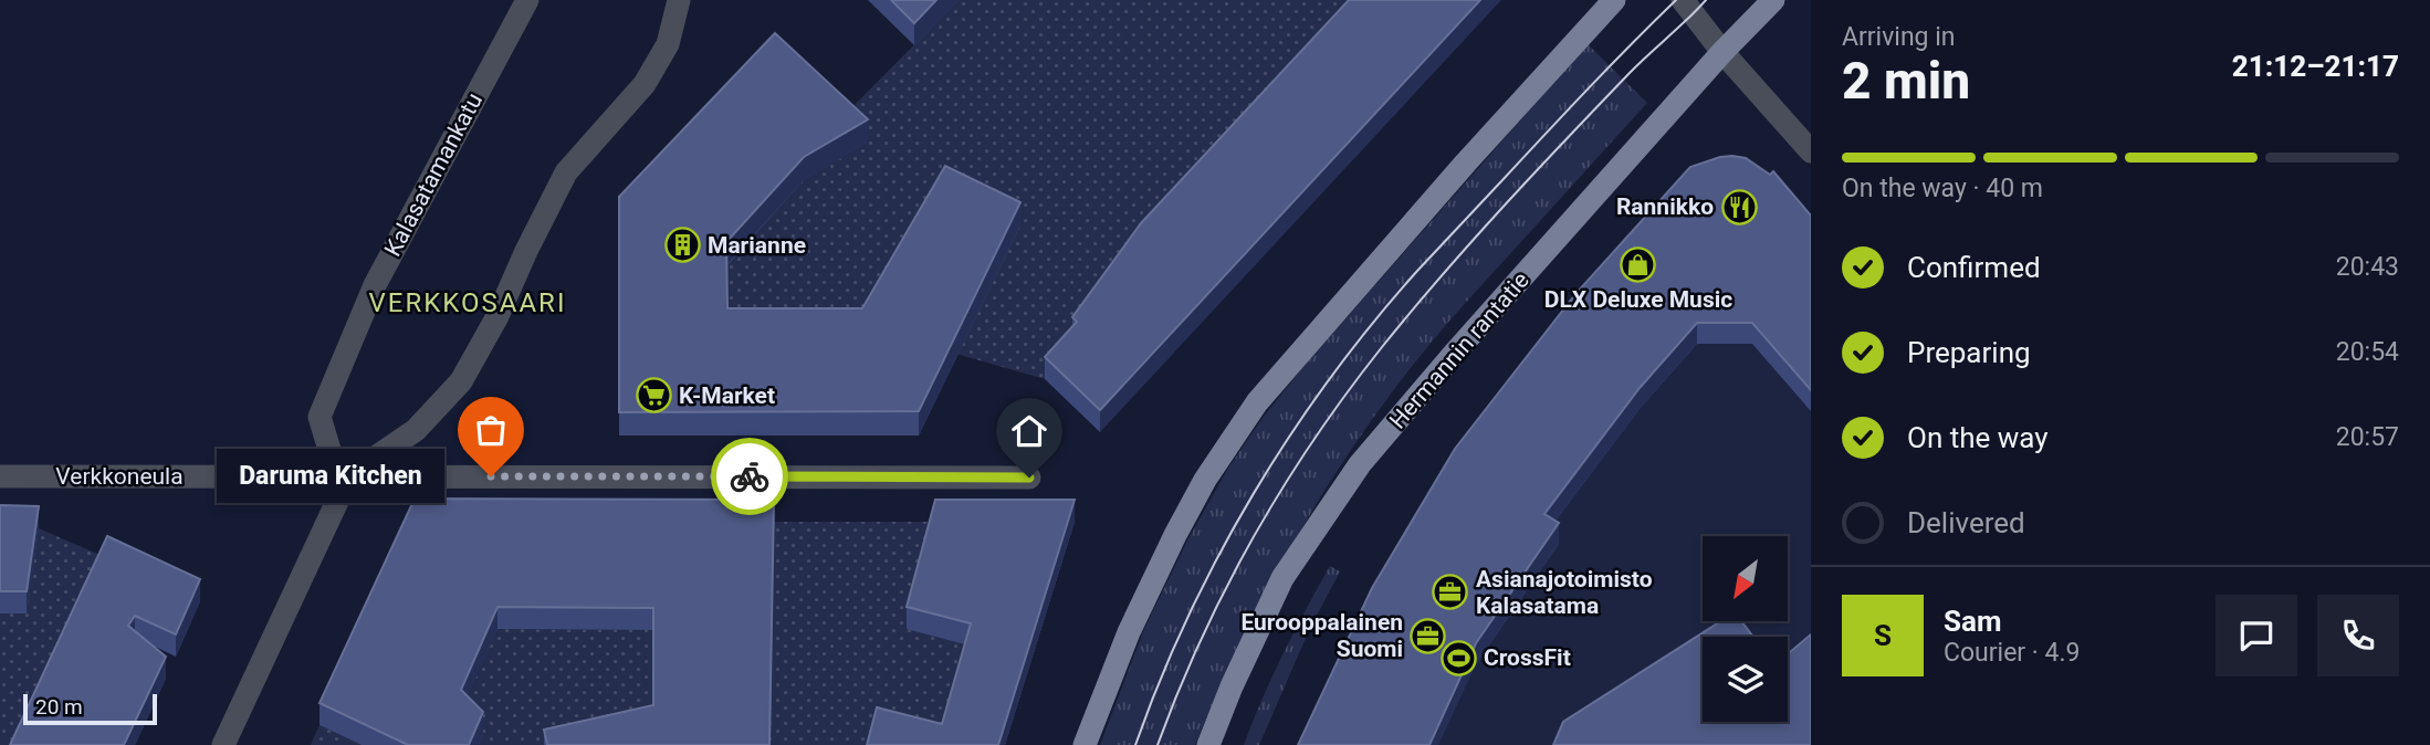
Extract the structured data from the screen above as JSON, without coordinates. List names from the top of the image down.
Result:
{
  "streets": {
    "main road": ["Hermannin rantatie"],
    "street": ["Kalasatamankatu", "Verkkoneula"]
  },
  "crossings": [
    ["Kalasatamankatu", "Verkkoneula"]
  ],
  "districts": ["VERKKOSAARI"],
  "places": {
    "restaurant": ["Rannikko"],
    "building": ["Marianne"],
    "shop": ["DLX Deluxe Music"],
    "supermarket": ["K-Market"],
    "other": ["Daruma Kitchen"],
    "office": ["Asianajotoimisto Kalasatama", "Eurooppalainen Suomi"],
    "sports": ["CrossFit"]
  },
  "scale_bar": "20 m",
  "north": "bottom left",
  "page": {
    "heading": ["2 min", "Arriving in", "21:12–21:17"],
    "panel": ["Sam", "Courier · 4.9"],
    "bar": "On the way · 40 m",
    "list": [
      ["Confirmed", "20:43"],
      ["Preparing", "20:54"],
      ["On the way", "20:57"],
      "Delivered"
    ],
    "bubble": "Daruma Kitchen",
    "round": "S",
    "scale": "20 m"
  }
}
